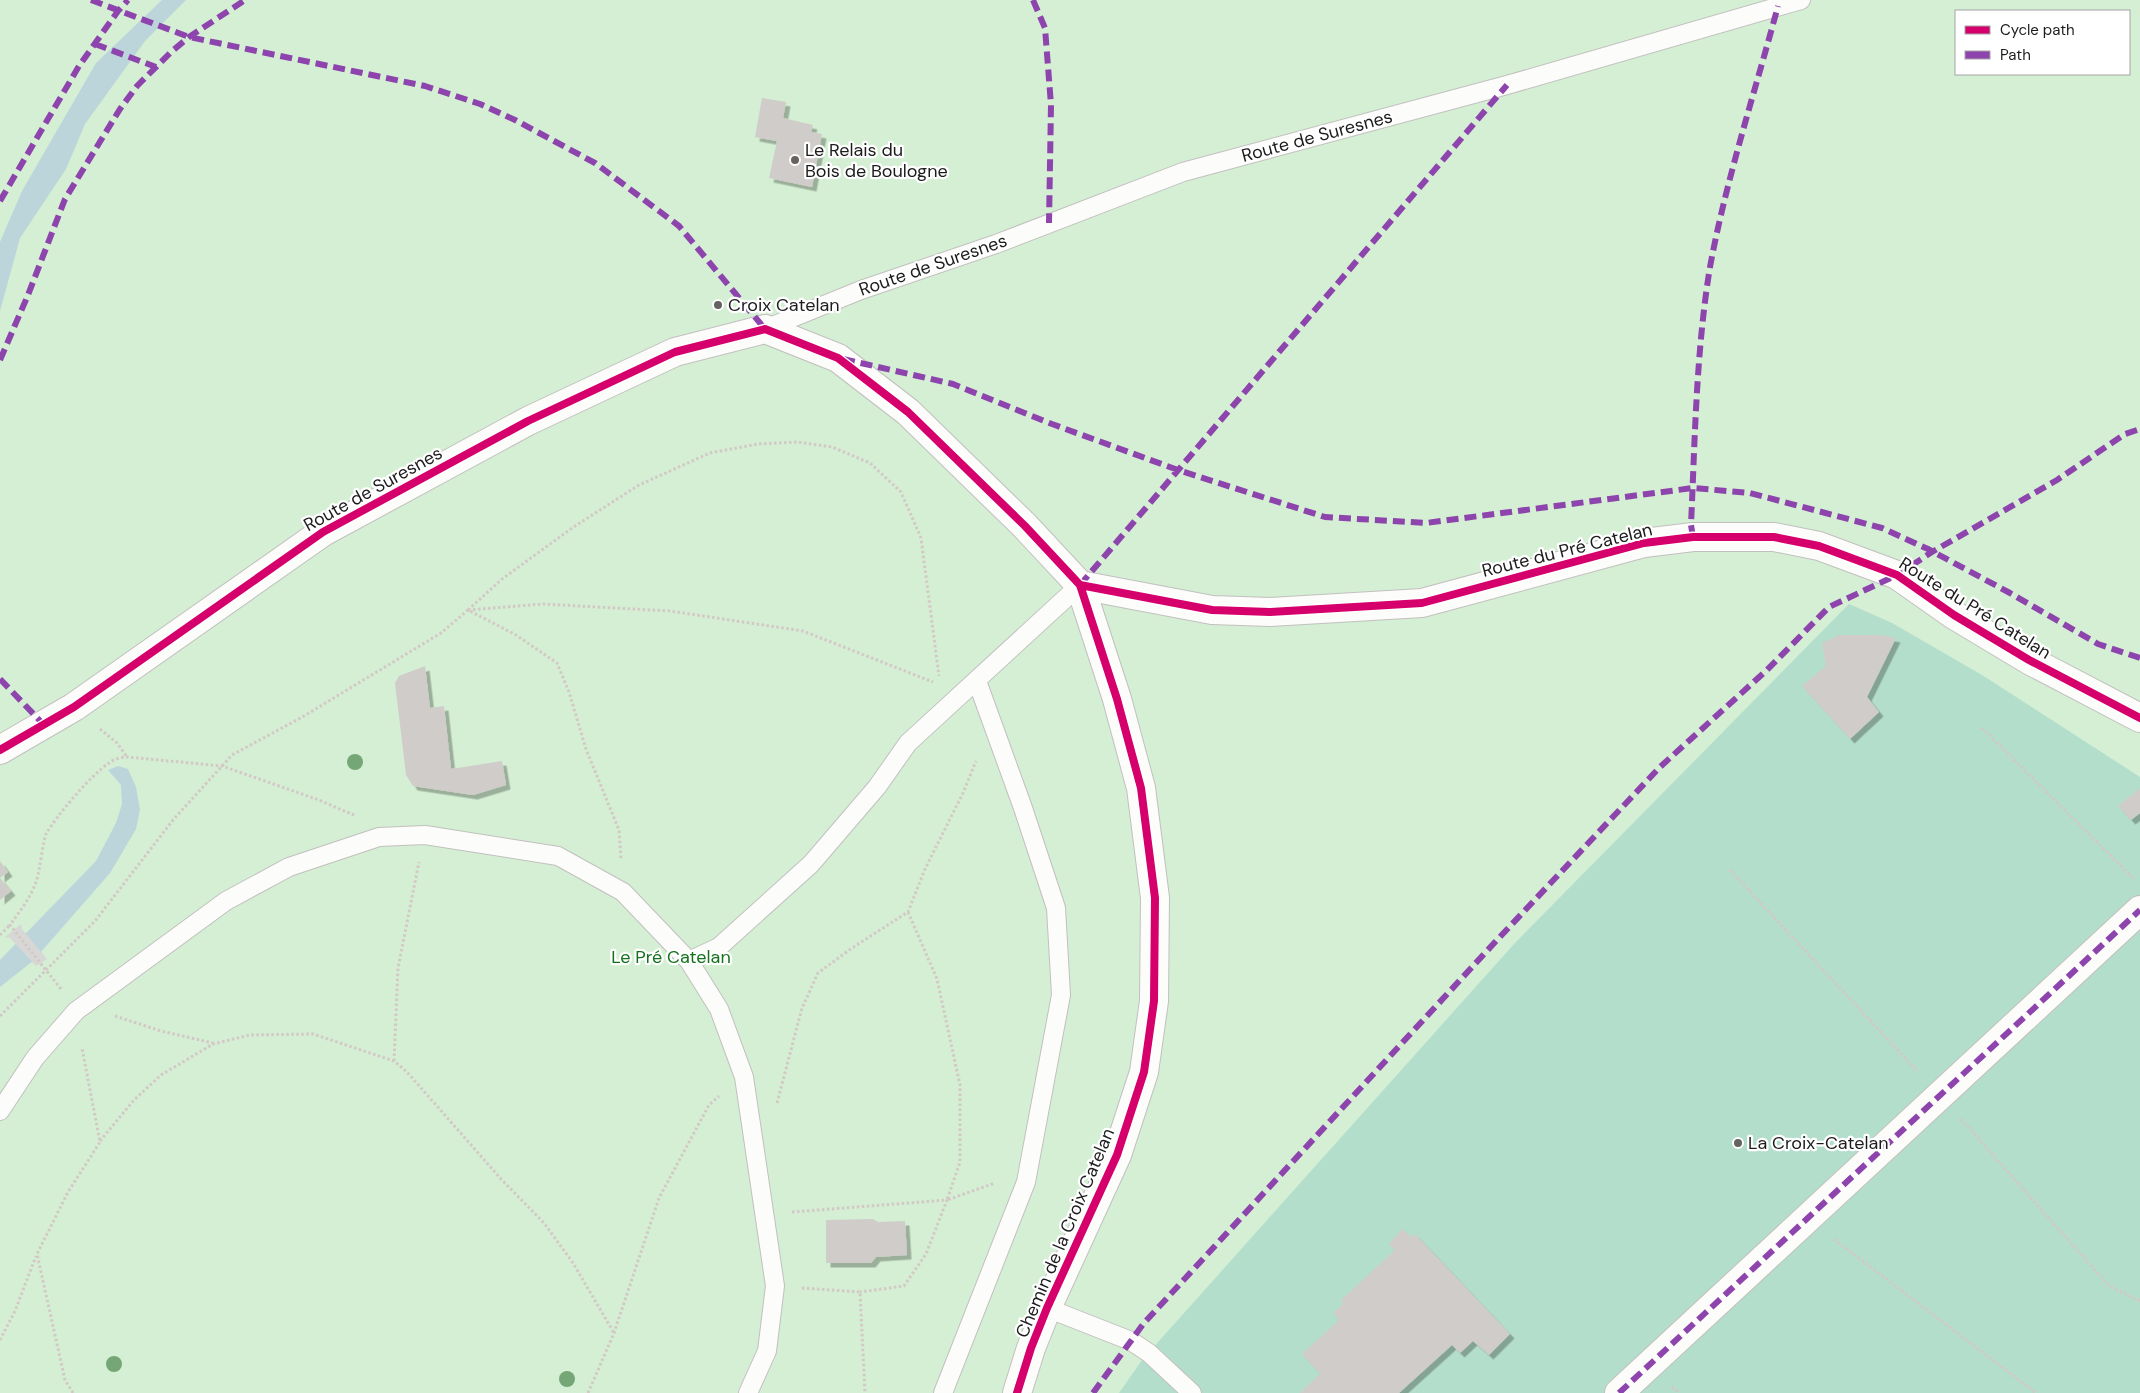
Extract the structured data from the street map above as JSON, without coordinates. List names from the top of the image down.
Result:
{
  "streets": {
    "street": ["Route de Suresnes", "Route du Pré Catelan", "Chemin de la Croix Catelan"]
  },
  "crossings": [
    ["Route du Pré Catelan", "Chemin de la Croix Catelan"]
  ],
  "parks": ["Le Pré Catelan"],
  "places": ["Le Relais du Bois de Boulogne", "Croix Catelan", "La Croix-Catelan"],
  "legend": ["Cycle path", "Path"]
}
